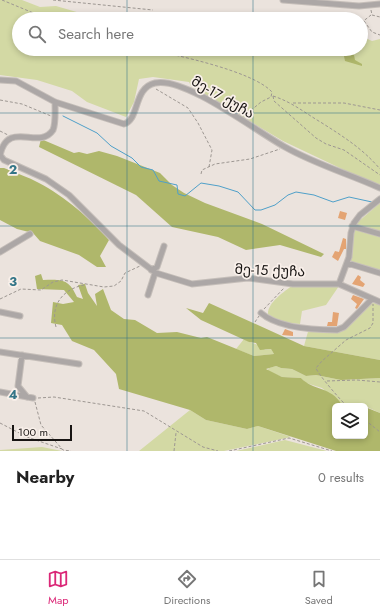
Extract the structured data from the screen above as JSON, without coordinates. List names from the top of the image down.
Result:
{
  "streets": {
    "street": ["მე-17 ქუჩა", "მე-15 ქუჩა"]
  },
  "scale_bar": "100 m",
  "page": {
    "search": "Search here",
    "scale": "100 m",
    "heading": ["Nearby", "0 results"],
    "nav": ["Map", "Directions", "Saved"]
  },
  "grid": {
    "rows": ["2", "3", "4"]
  }
}
